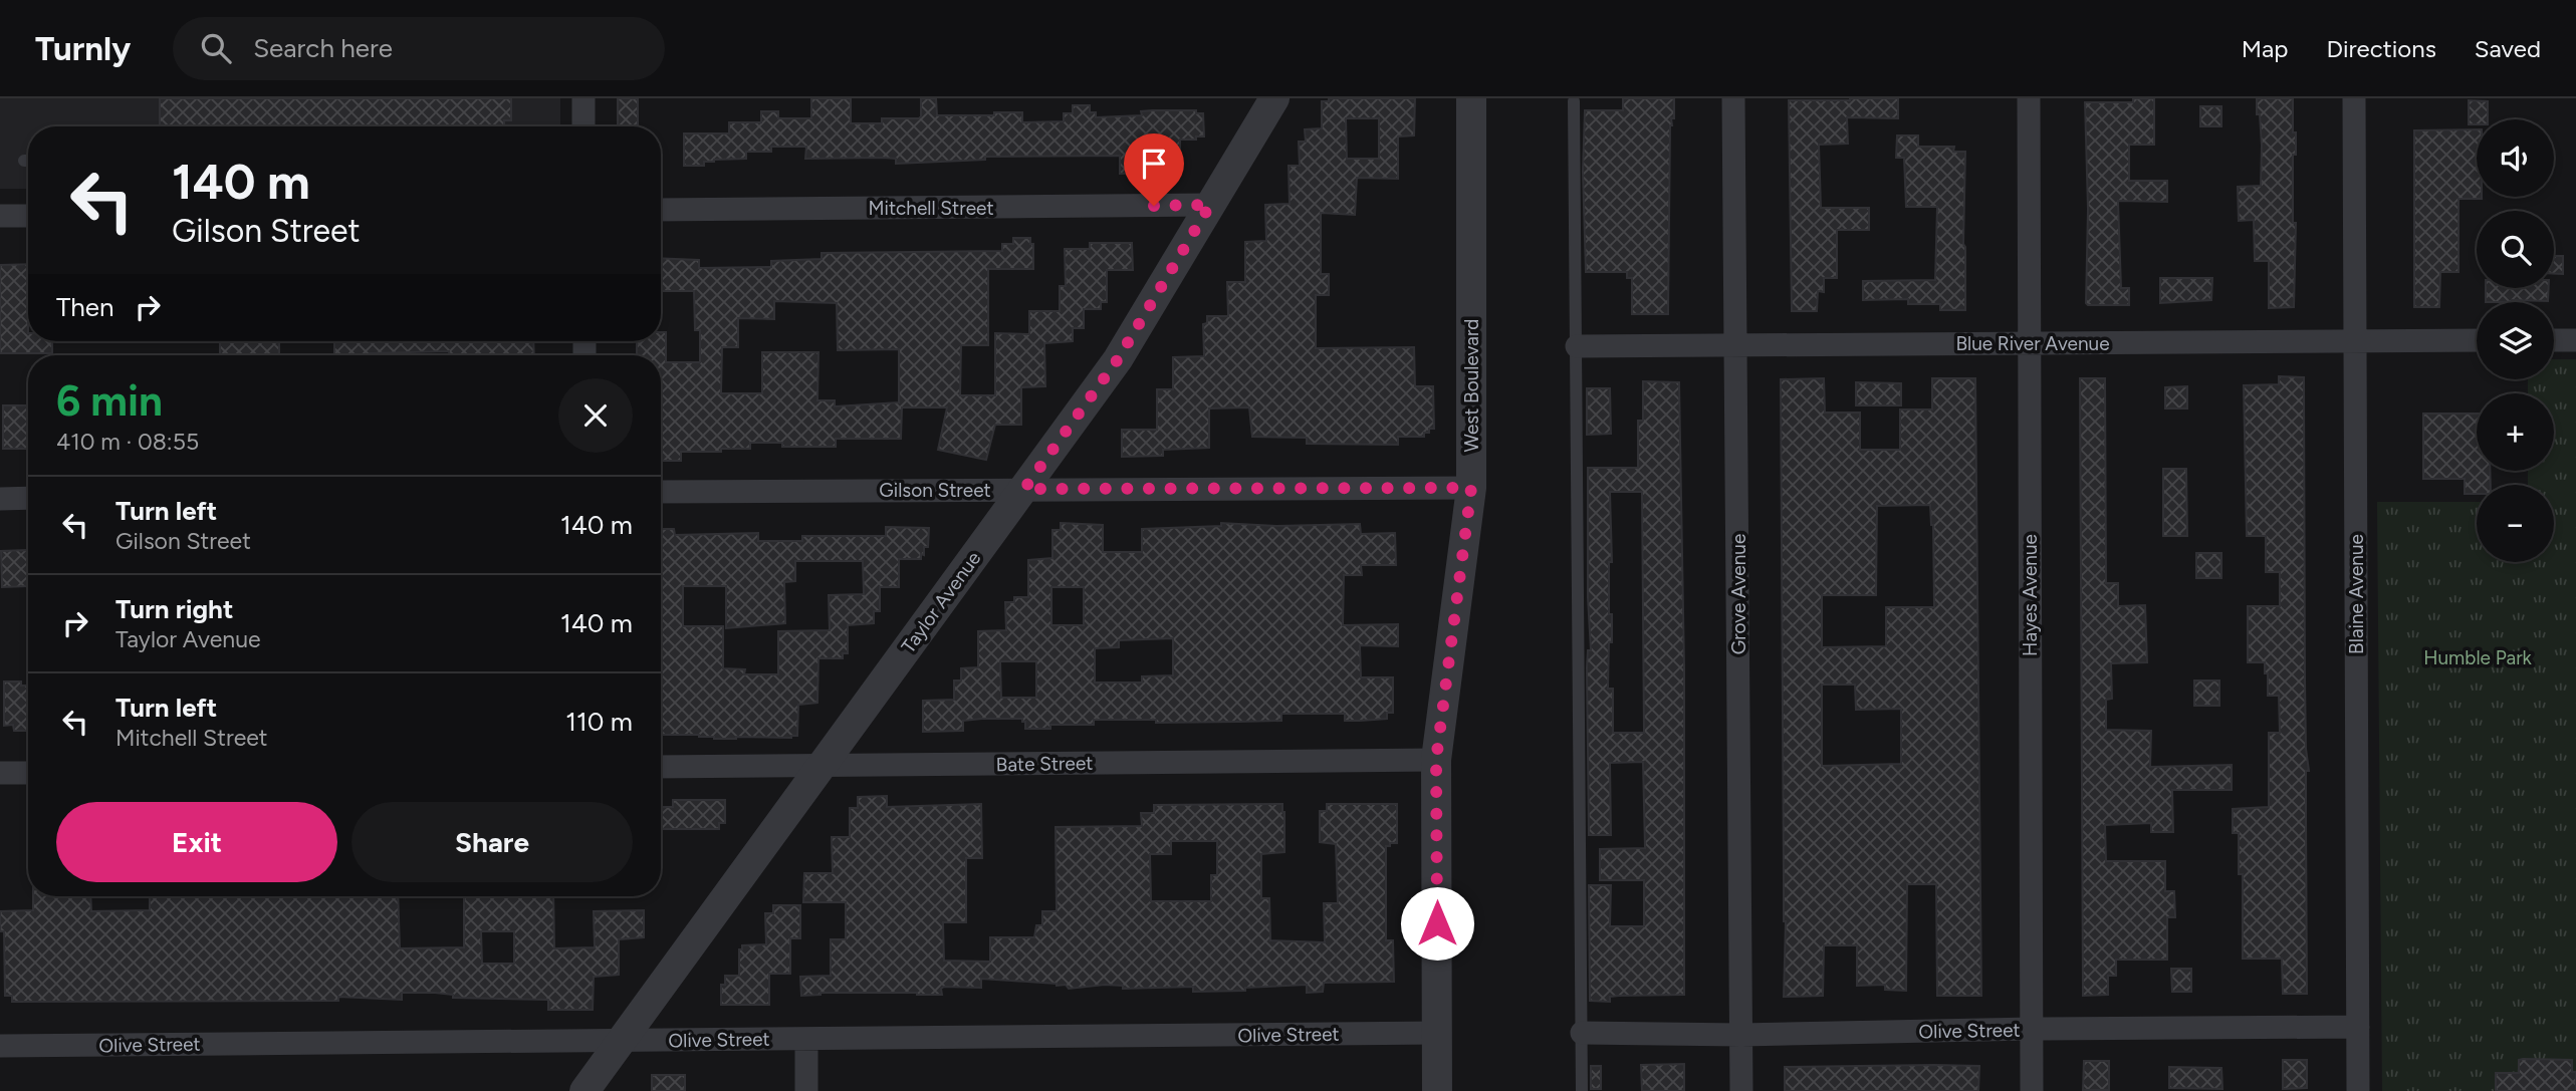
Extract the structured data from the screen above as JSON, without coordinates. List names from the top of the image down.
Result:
{
  "streets": {
    "street": [
      "Mitchell Street",
      "Blue River Avenue",
      "West Boulevard",
      "Gilson Street",
      "Grove Avenue",
      "Blaine Avenue",
      "Hayes Avenue",
      "Taylor Avenue",
      "Bate Street",
      "Olive Street"
    ]
  },
  "crossings": [
    ["Mitchell Street", "Taylor Avenue"],
    ["Blue River Avenue", "Grove Avenue"],
    ["Blue River Avenue", "Blaine Avenue"],
    ["Blue River Avenue", "Hayes Avenue"],
    ["West Boulevard", "Gilson Street"],
    ["West Boulevard", "Bate Street"],
    ["West Boulevard", "Olive Street"],
    ["Gilson Street", "Taylor Avenue"],
    ["Grove Avenue", "Olive Street"],
    ["Blaine Avenue", "Olive Street"],
    ["Hayes Avenue", "Olive Street"],
    ["Taylor Avenue", "Bate Street"],
    ["Taylor Avenue", "Olive Street"]
  ],
  "parks": ["Humble Park"],
  "page": {
    "header": "Turnly",
    "search": "Search here",
    "nav": ["Map", "Directions", "Saved"],
    "map_buttons": ["+", "−"],
    "turn": ["140 m", "Gilson Street"],
    "then": "Then",
    "heading": ["6 min", "410 m · 08:55"],
    "list": [
      {
        "name": "Turn left",
        "note": "Gilson Street",
        "value": "140 m"
      },
      {
        "name": "Turn right",
        "note": "Taylor Avenue",
        "value": "140 m"
      },
      {
        "name": "Turn left",
        "note": "Mitchell Street",
        "value": "110 m"
      }
    ],
    "buttons": ["Exit", "Share"]
  }
}
